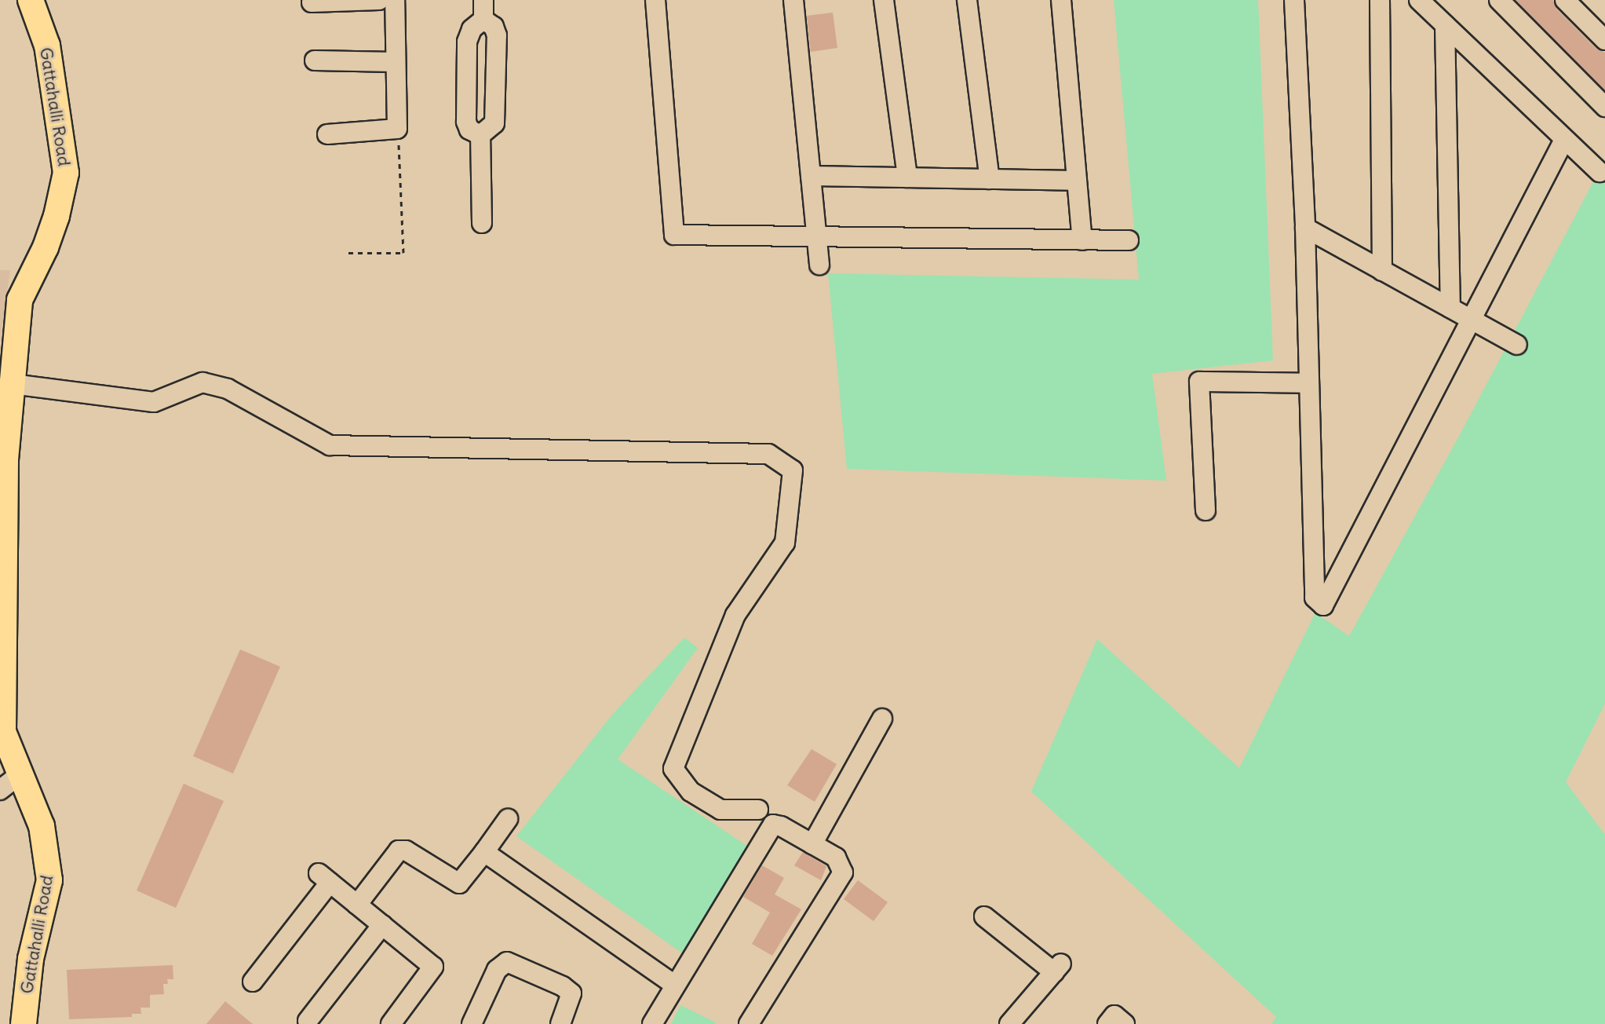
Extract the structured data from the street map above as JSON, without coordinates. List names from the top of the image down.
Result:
{
  "streets": {
    "main road": ["Gattahalli Road"]
  }
}
